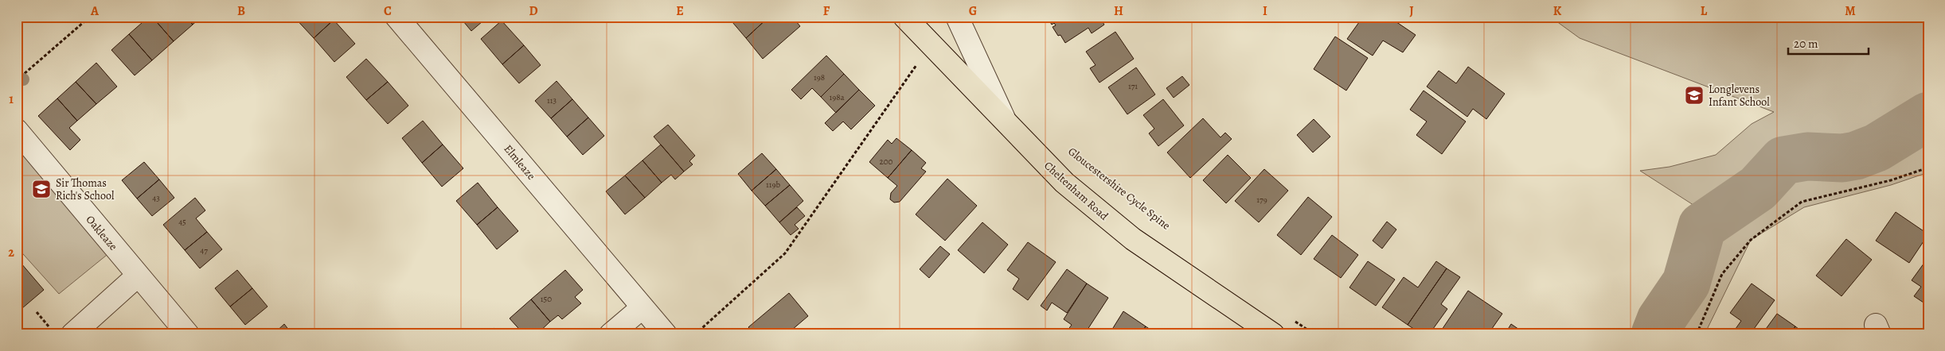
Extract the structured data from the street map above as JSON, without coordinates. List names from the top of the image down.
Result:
{
  "streets": {
    "main road": ["Cheltenham Road"],
    "street": ["Elmleaze", "Oakleaze"]
  },
  "places": {
    "school or university": ["Longlevens Infant School", "Sir Thomas Rich's School"]
  },
  "house_numbers": [
    "198",
    "171",
    "198a",
    "113",
    "200",
    "119b",
    "43",
    "179",
    "45",
    "47",
    "150"
  ],
  "scale_bar": "20 m",
  "grid": {
    "columns": [
      "A",
      "B",
      "C",
      "D",
      "E",
      "F",
      "G",
      "H",
      "I",
      "J",
      "K",
      "L",
      "M"
    ],
    "rows": ["1", "2"]
  }
}
